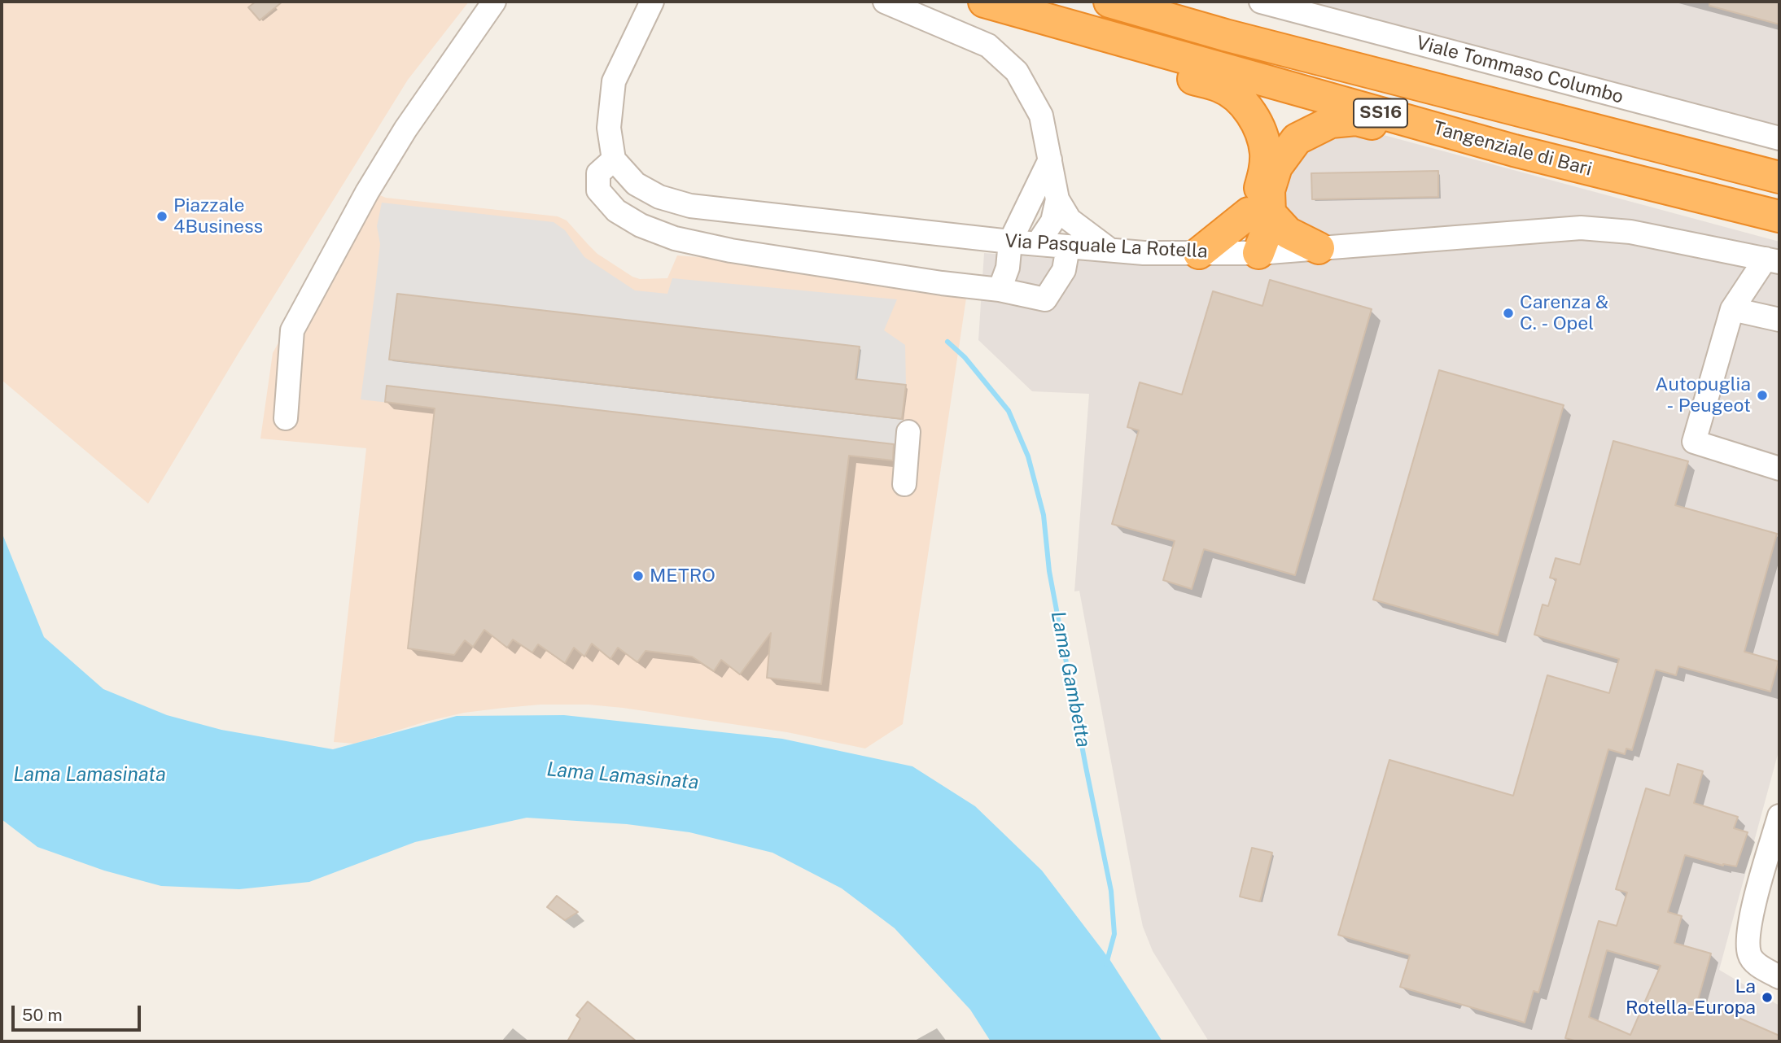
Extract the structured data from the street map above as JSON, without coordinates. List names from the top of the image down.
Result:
{
  "streets": {
    "highway": ["SS16", "Tangenziale di Bari"],
    "street": ["Viale Tommaso Columbo", "Via Pasquale La Rotella"]
  },
  "water": ["Lama Gambetta", "Lama Lamasinata"],
  "places": [
    "Piazzale 4Business",
    "Carenza & C. - Opel",
    "Autopuglia - Peugeot",
    "METRO",
    "La Rotella-Europa"
  ],
  "scale_bar": "50 m"
}
